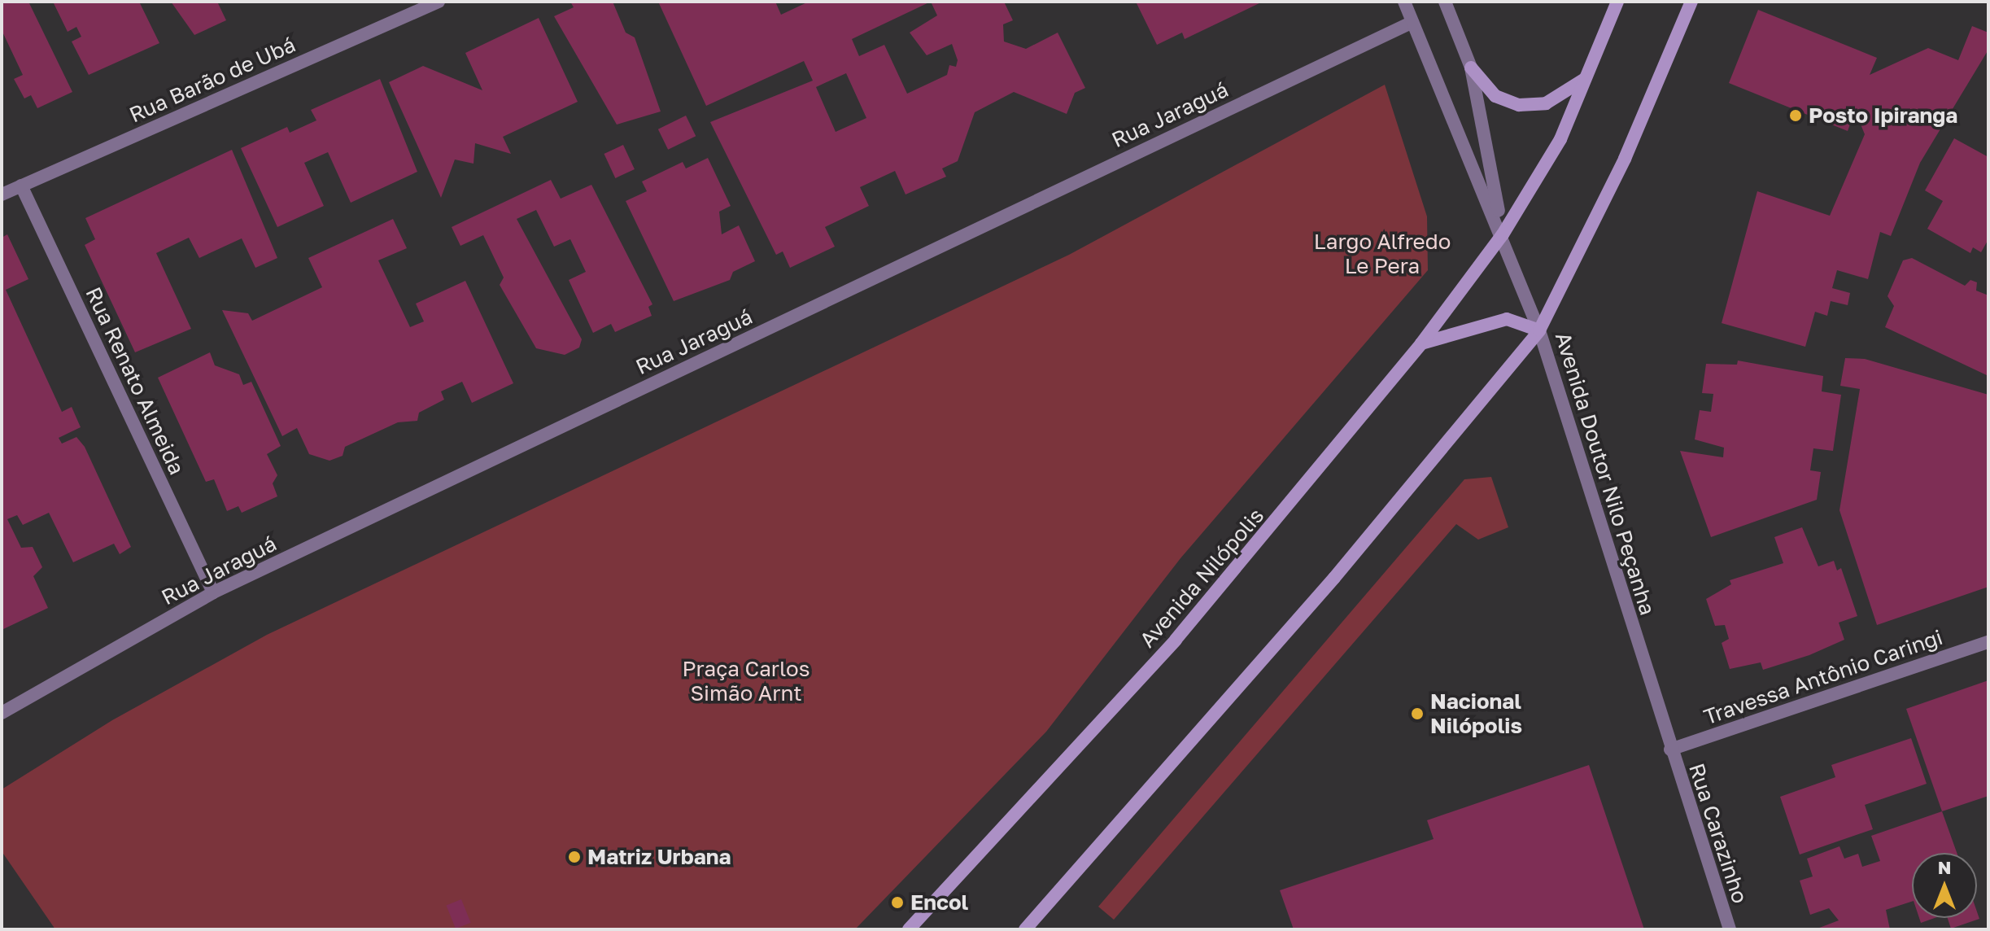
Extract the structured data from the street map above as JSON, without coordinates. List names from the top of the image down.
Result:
{
  "streets": {
    "main road": ["Avenida Doutor Nilo Peçanha", "Avenida Nilópolis"],
    "street": [
      "Rua Barão de Ubá",
      "Rua Jaraguá",
      "Rua Renato Almeida",
      "Travessa Antônio Caringi",
      "Rua Carazinho"
    ]
  },
  "crossings": [
    ["Rua Barão de Ubá", "Rua Renato Almeida"],
    ["Rua Jaraguá", "Rua Renato Almeida"],
    ["Avenida Doutor Nilo Peçanha", "Travessa Antônio Caringi"],
    ["Avenida Doutor Nilo Peçanha", "Rua Carazinho"],
    ["Travessa Antônio Caringi", "Rua Carazinho"]
  ],
  "parks": ["Largo Alfredo Le Pera", "Praça Carlos Simão Arnt"],
  "places": [
    "Posto Ipiranga",
    "Nacional Nilópolis",
    "Matriz Urbana",
    "Encol"
  ],
  "north": "top"
}
